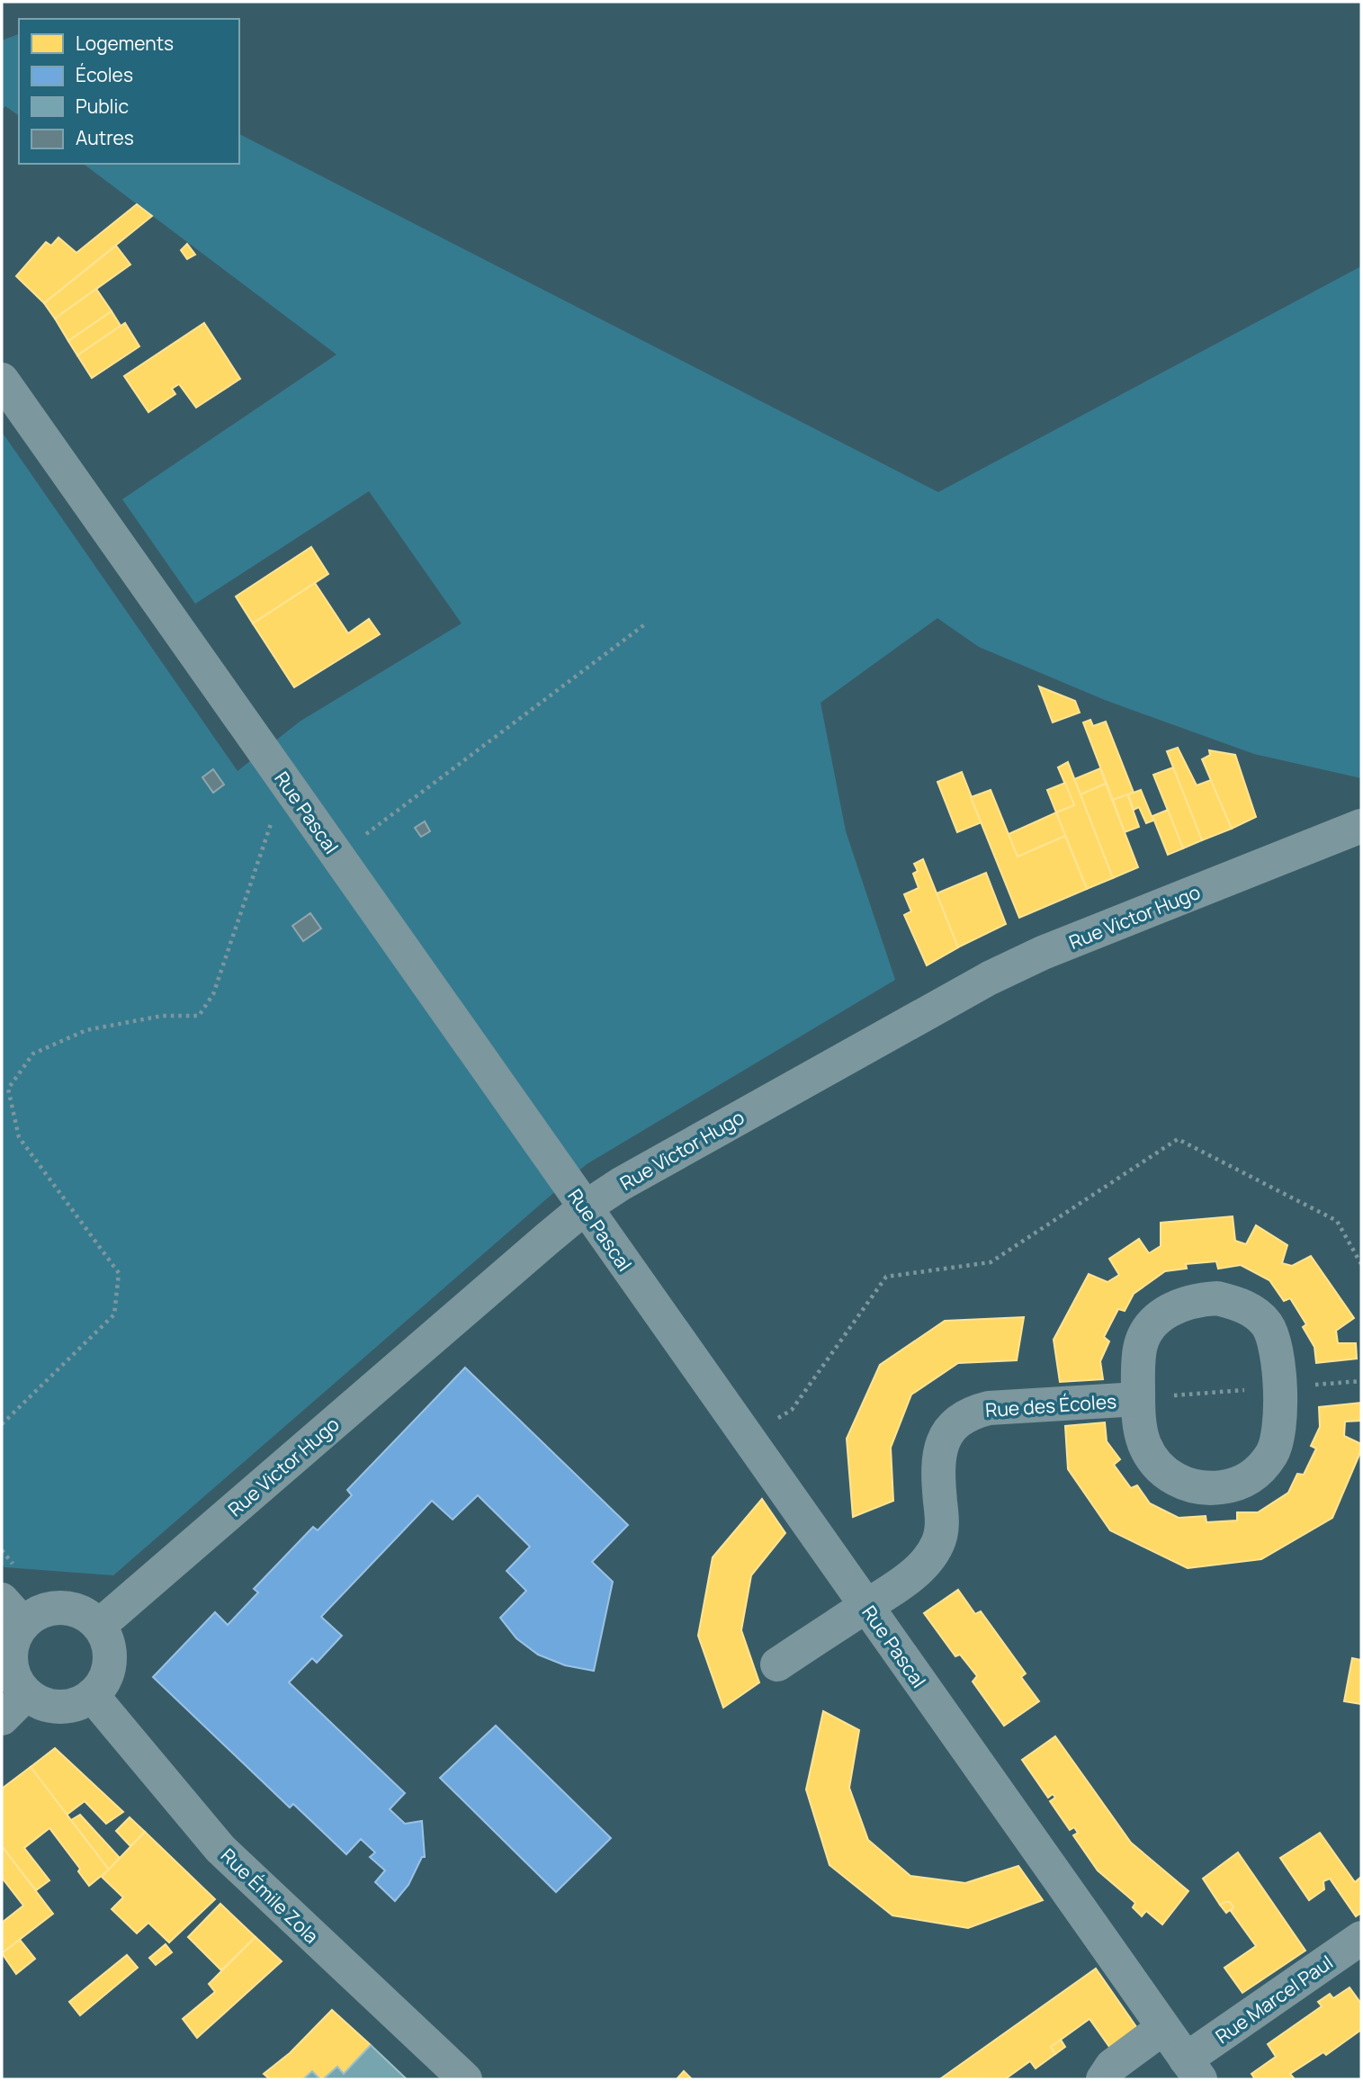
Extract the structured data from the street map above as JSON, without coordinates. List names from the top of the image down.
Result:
{
  "streets": {
    "street": [
      "Rue Pascal",
      "Rue Victor Hugo",
      "Rue des Écoles",
      "Rue Émile Zola",
      "Rue Marcel Paul"
    ]
  },
  "crossings": [
    ["Rue Pascal", "Rue Victor Hugo"],
    ["Rue Pascal", "Rue des Écoles"],
    ["Rue Pascal", "Rue Marcel Paul"],
    ["Rue Victor Hugo", "Rue Émile Zola"]
  ],
  "legend": [
    "Logements",
    "Écoles",
    "Public",
    "Autres"
  ]
}
